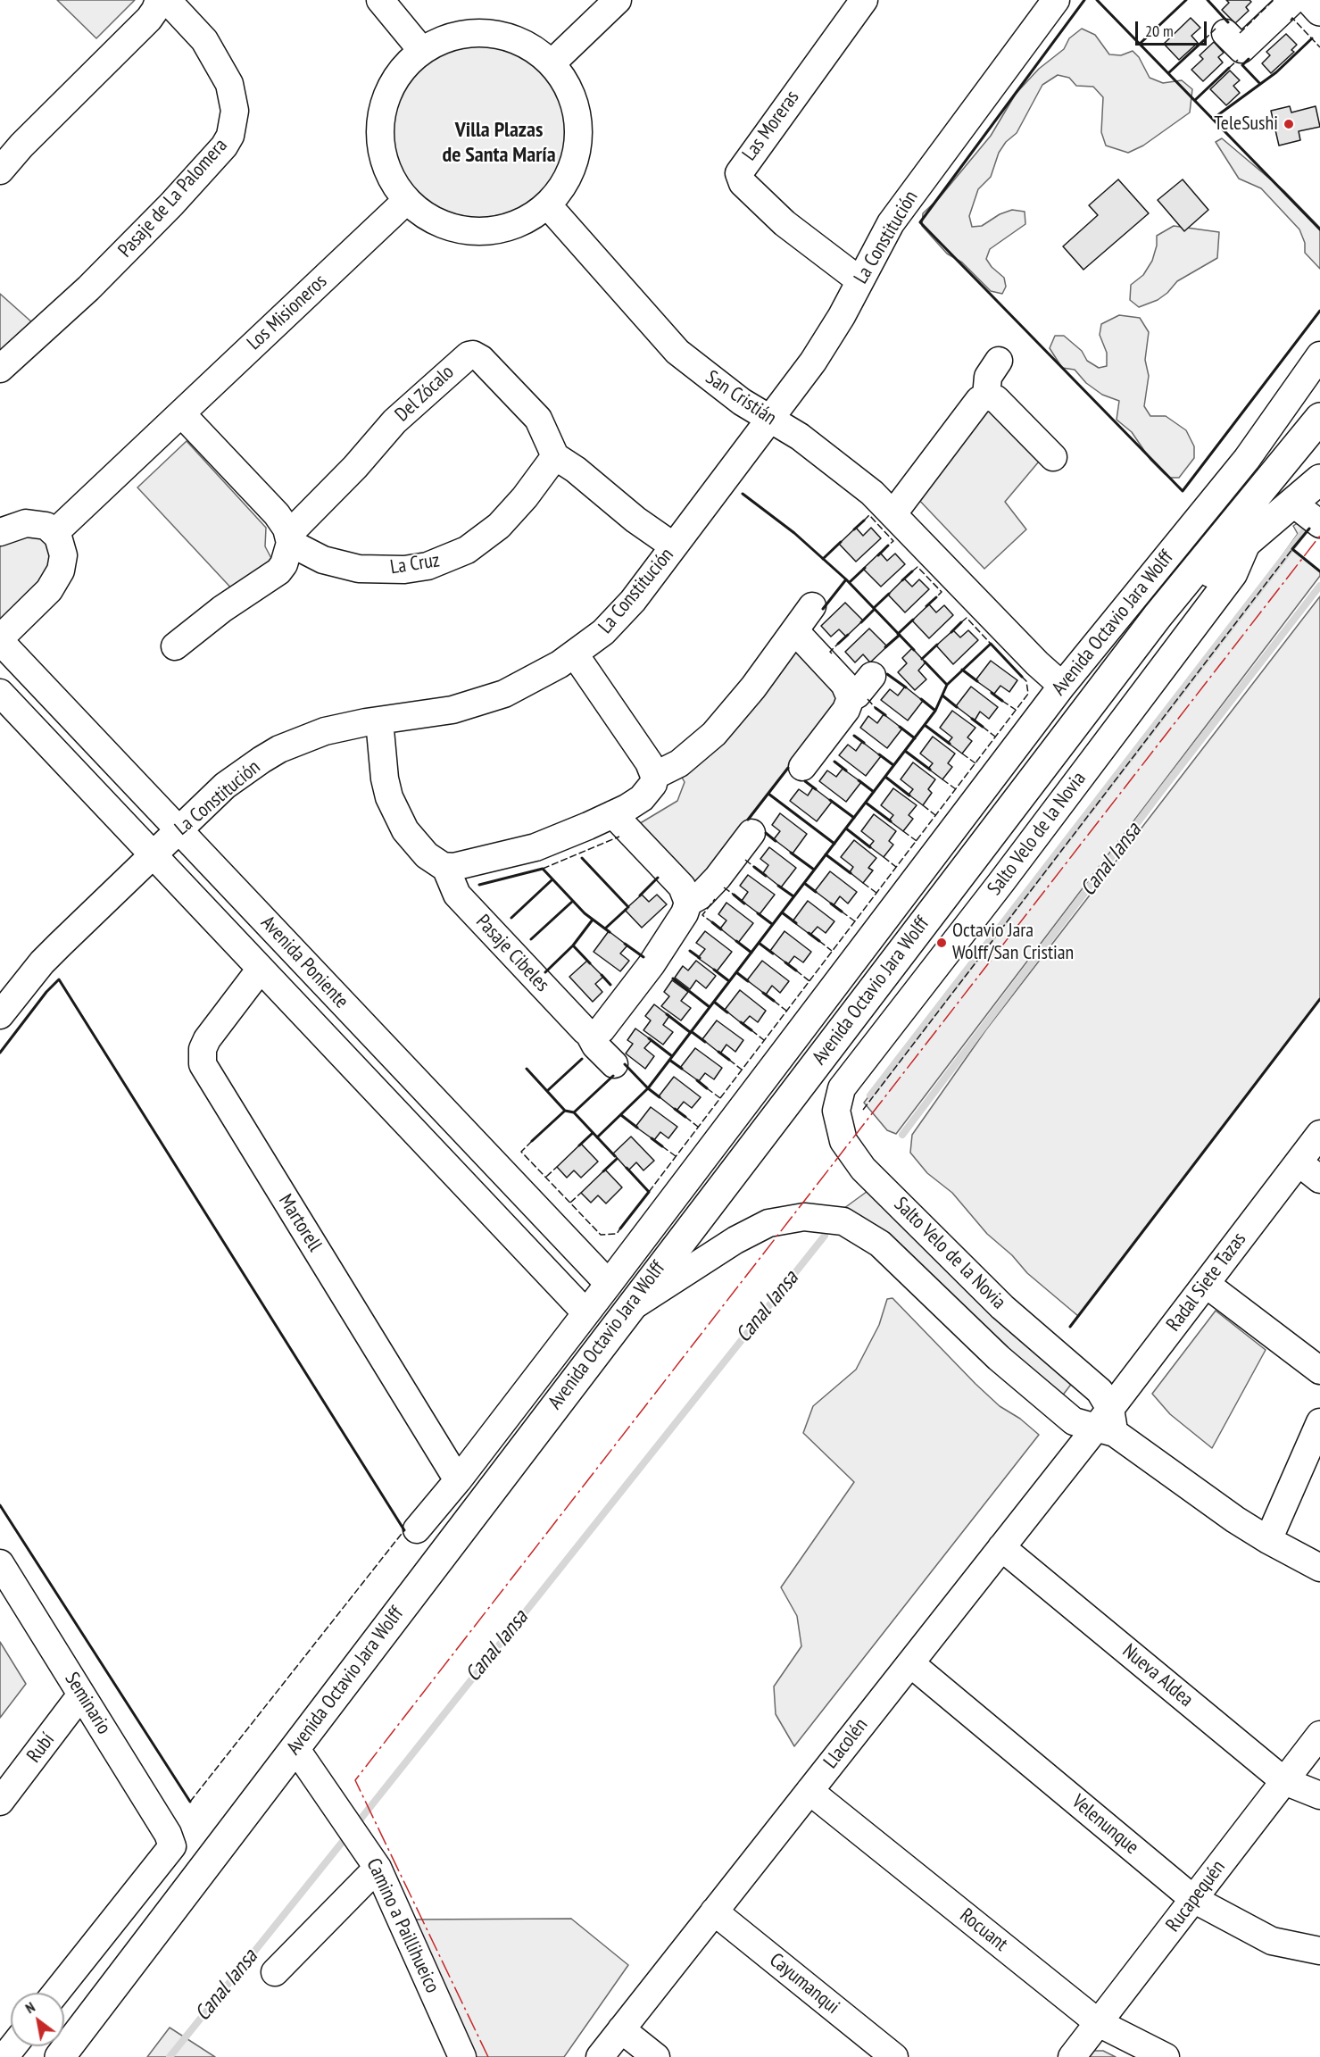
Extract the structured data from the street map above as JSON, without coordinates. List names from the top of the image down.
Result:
{
  "streets": {
    "main road": ["Avenida Octavio Jara Wolff"],
    "street": [
      "Las Moreras",
      "Pasaje de La Palomera",
      "La Constitución",
      "Los Misioneros",
      "Del Zócalo",
      "San Cristián",
      "La Cruz",
      "Salto Velo de la Novia",
      "Pasaje Cibeles",
      "Avenida Poniente",
      "Martorell",
      "Radal Siete Tazas",
      "Nueva Aldea",
      "Seminario",
      "Llacolén",
      "Rubí",
      "Velenunque",
      "Rucapequén",
      "Camino a Paillihueico",
      "Rocuant",
      "Cayumanqui"
    ]
  },
  "crossings": [
    ["Las Moreras", "La Constitución"],
    ["La Constitución", "San Cristián"],
    ["La Constitución", "Avenida Poniente"],
    ["Los Misioneros", "La Cruz"],
    ["Del Zócalo", "La Cruz"],
    ["San Cristián", "Avenida Octavio Jara Wolff"],
    ["Avenida Octavio Jara Wolff", "Salto Velo de la Novia"],
    ["Avenida Octavio Jara Wolff", "Avenida Poniente"],
    ["Avenida Octavio Jara Wolff", "Martorell"],
    ["Avenida Octavio Jara Wolff", "Camino a Paillihueico"],
    ["Salto Velo de la Novia", "Radal Siete Tazas"],
    ["Salto Velo de la Novia", "Llacolén"],
    ["Avenida Poniente", "Martorell"],
    ["Radal Siete Tazas", "Llacolén"],
    ["Nueva Aldea", "Llacolén"],
    ["Nueva Aldea", "Rucapequén"],
    ["Seminario", "Rubí"],
    ["Llacolén", "Velenunque"],
    ["Llacolén", "Rocuant"],
    ["Llacolén", "Cayumanqui"],
    ["Velenunque", "Rucapequén"],
    ["Rucapequén", "Rocuant"]
  ],
  "districts": ["Villa Plazas de Santa María"],
  "water": ["Canal Iansa"],
  "places": ["TeleSushi", "Octavio Jara Wolff/San Cristian"],
  "scale_bar": "20 m",
  "north": "top left"
}
